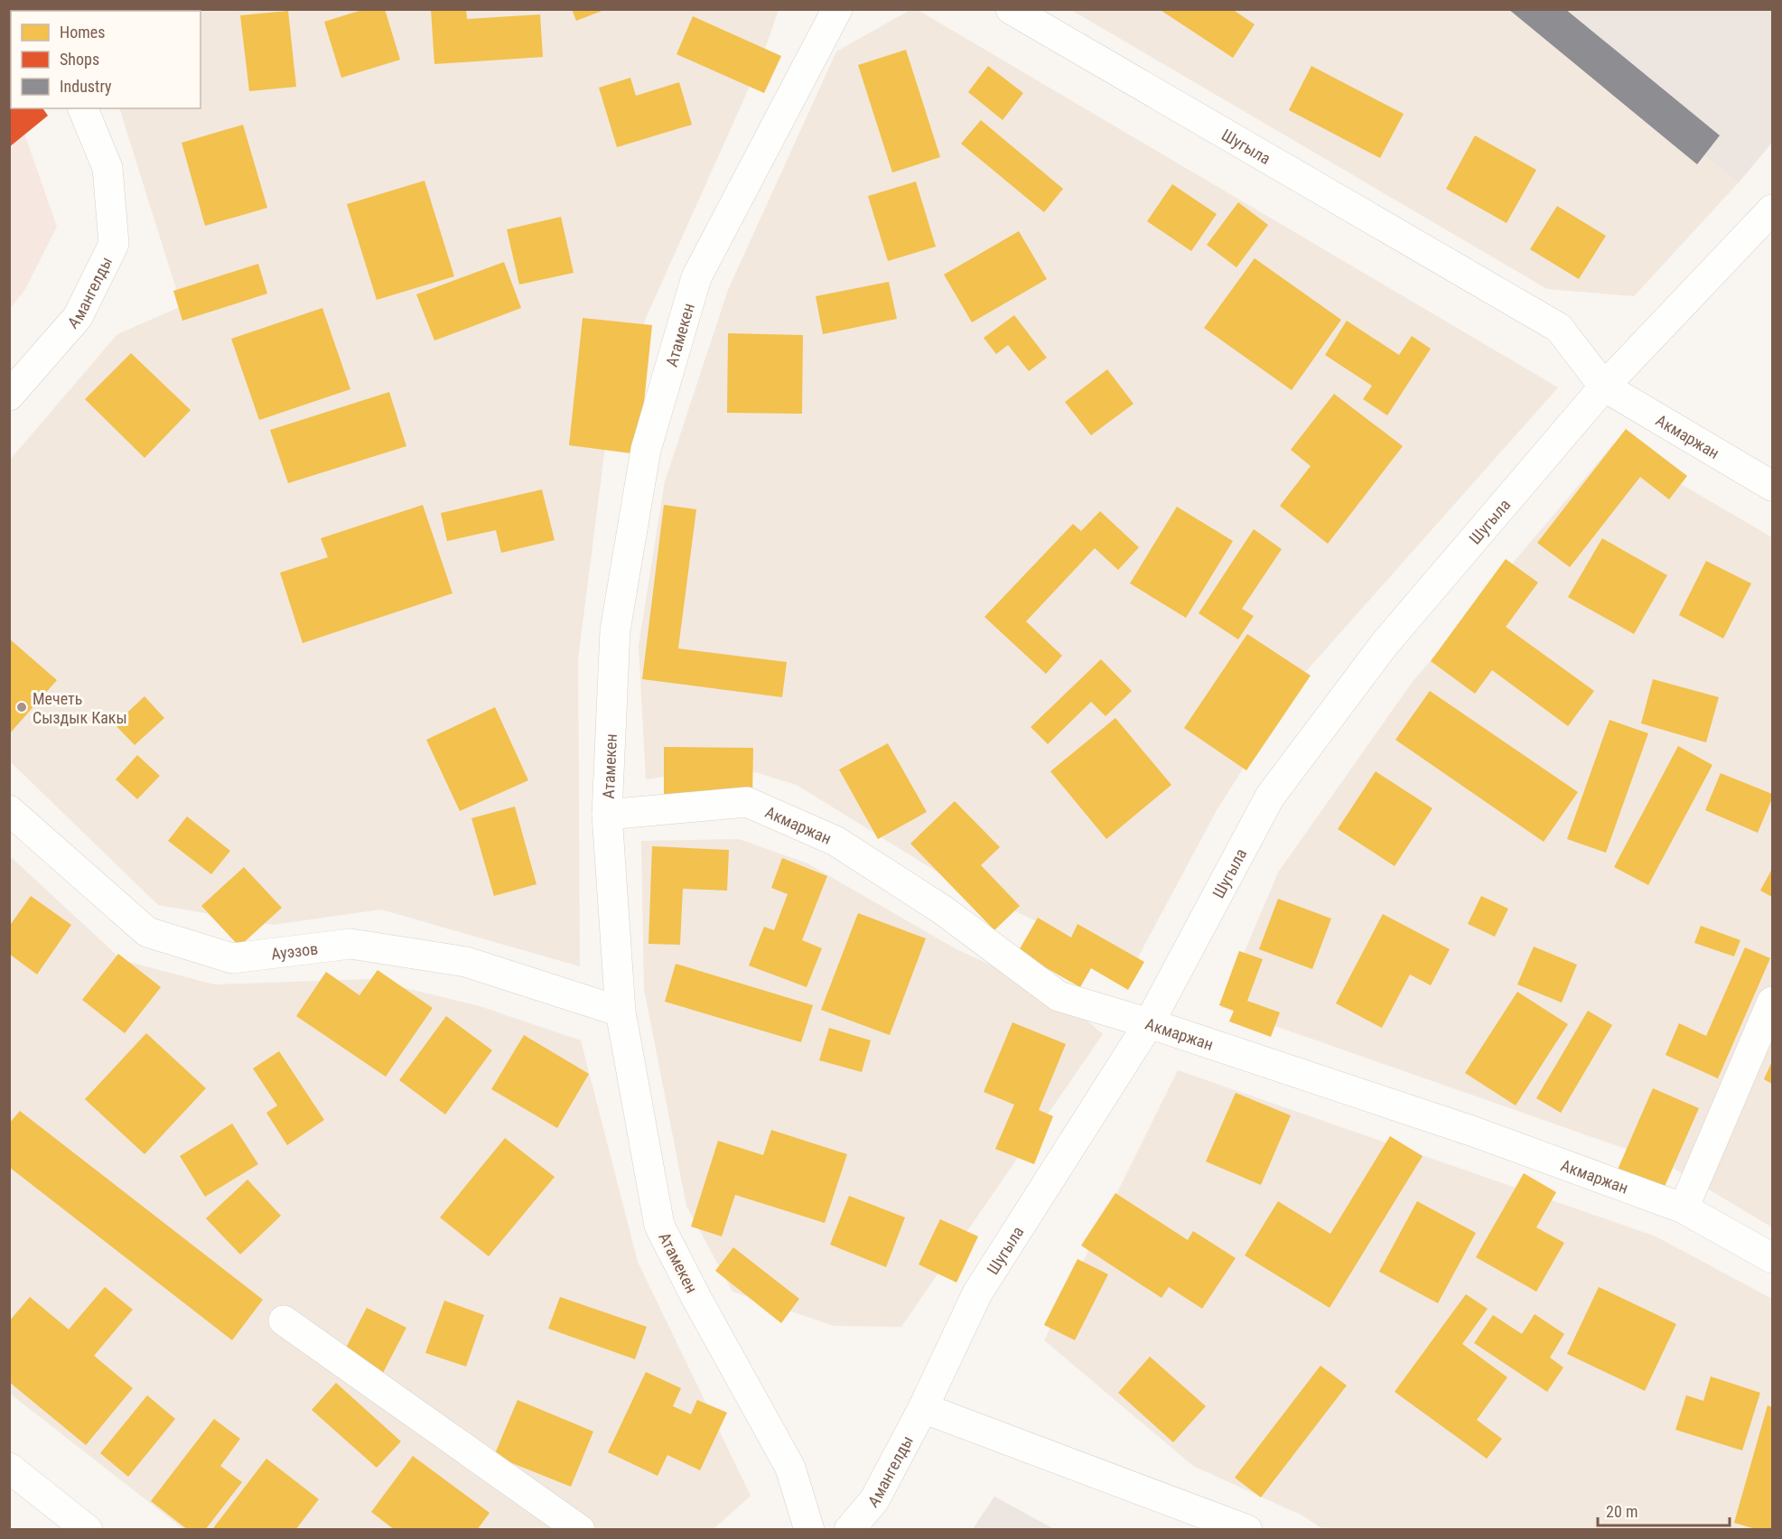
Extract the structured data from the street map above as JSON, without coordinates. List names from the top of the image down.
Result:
{
  "streets": {
    "street": [
      "Шугыла",
      "Амангелды",
      "Атамекен",
      "Акмаржан",
      "Ауэзов"
    ]
  },
  "crossings": [
    ["Шугыла", "Амангелды"],
    ["Шугыла", "Акмаржан"],
    ["Атамекен", "Акмаржан"],
    ["Атамекен", "Ауэзов"]
  ],
  "places": ["Мечеть Сыздык Какы"],
  "legend": ["Homes", "Shops", "Industry"],
  "scale_bar": "20 m"
}
